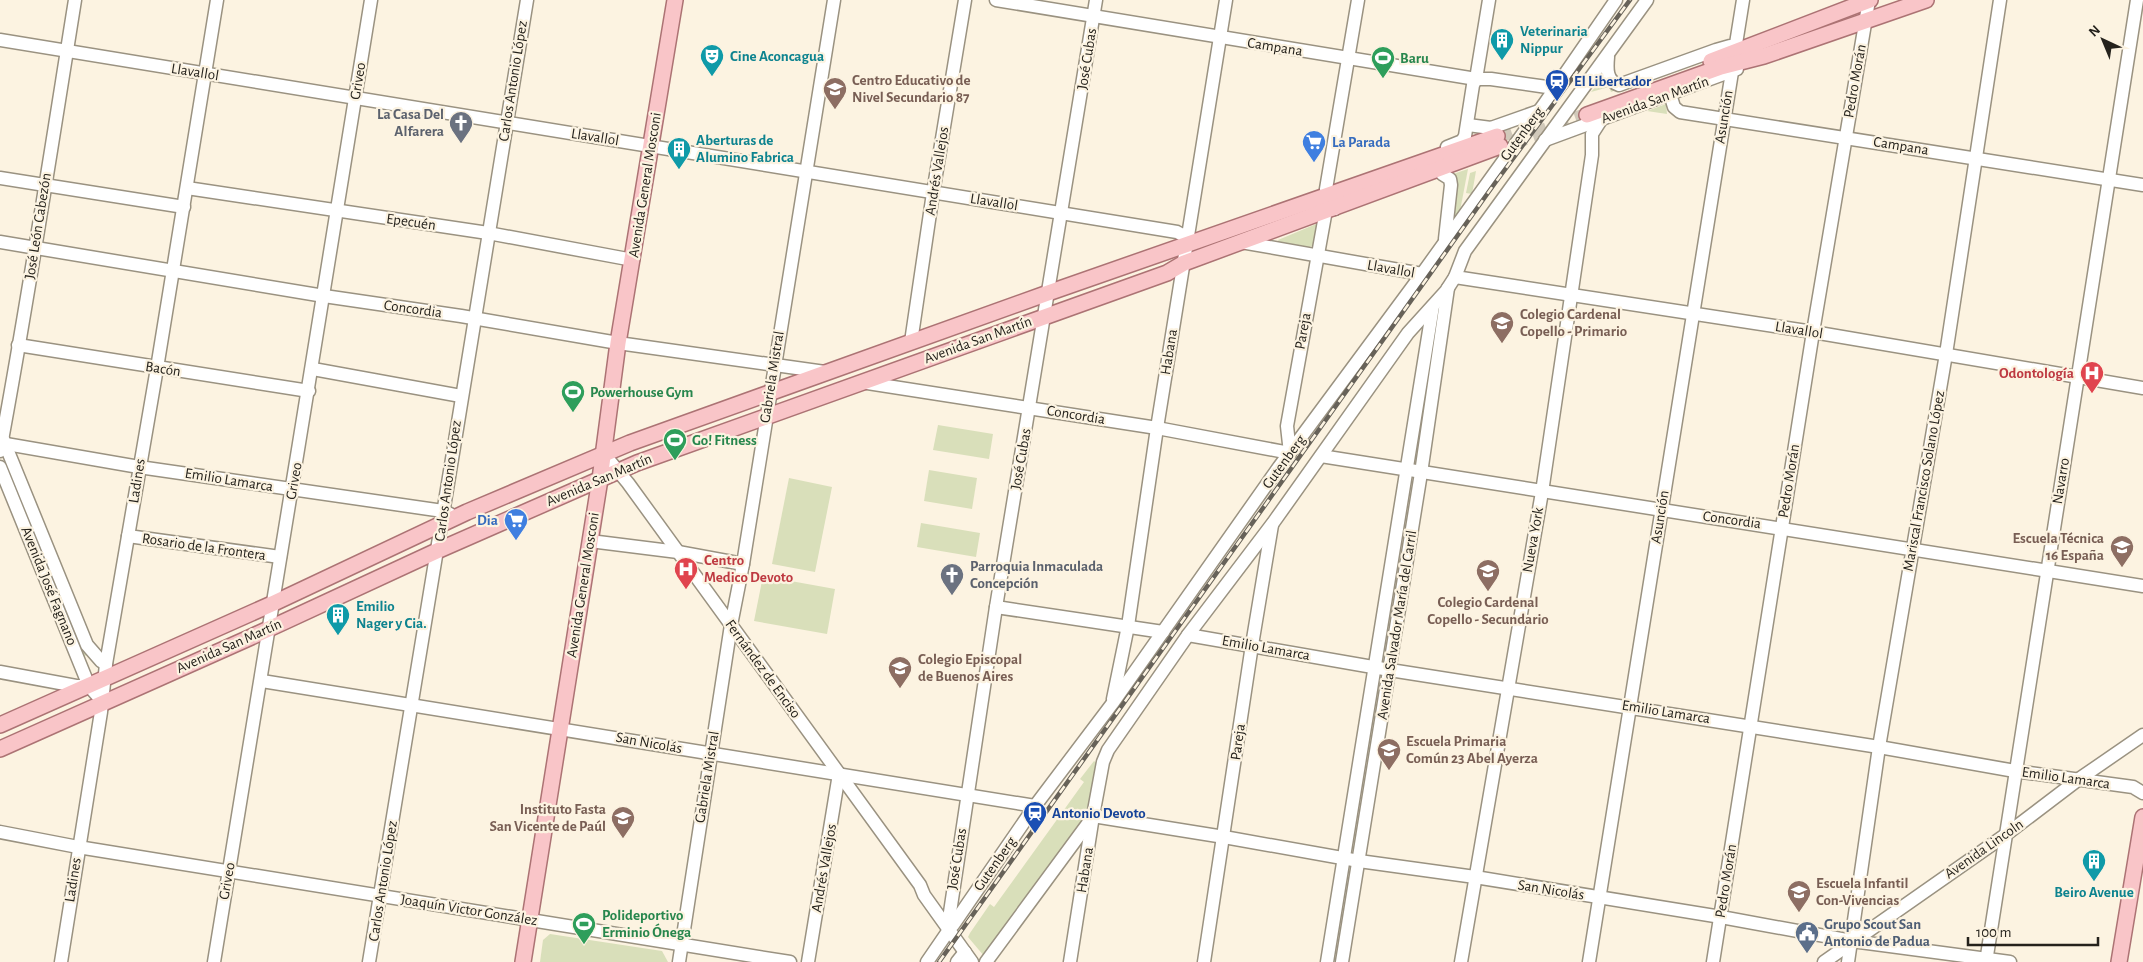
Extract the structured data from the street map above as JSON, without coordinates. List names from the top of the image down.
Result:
{
  "streets": {
    "main road": ["Avenida San Martín", "Avenida General Mosconi"],
    "street": [
      "Campana",
      "José Cubas",
      "Llavallol",
      "Griveo",
      "Carlos Antonio López",
      "Pedro Morán",
      "Asunción",
      "Gutenberg",
      "Andrés Vallejos",
      "Epecuén",
      "José León Cabezón",
      "Concordia",
      "Pareja",
      "Habana",
      "Bacón",
      "Gabriela Mistral",
      "Emilio Lamarca",
      "Ladines",
      "Mariscal Francisco Solano López",
      "Navarro",
      "Nueva York",
      "Rosario de la Frontera",
      "Avenida José Fagnano",
      "Avenida Salvador María del Carril",
      "Fernández de Enciso",
      "San Nicolás",
      "Avenida Lincoln",
      "Joaquín Victor González"
    ]
  },
  "crossings": [
    ["Campana", "José Cubas"],
    ["Campana", "Pedro Morán"],
    ["Campana", "Avenida San Martín"],
    ["Campana", "Asunción"],
    ["Campana", "Gutenberg"],
    ["Campana", "Habana"],
    ["Campana", "Mariscal Francisco Solano López"],
    ["Campana", "Navarro"],
    ["José Cubas", "Llavallol"],
    ["José Cubas", "Avenida San Martín"],
    ["José Cubas", "Gutenberg"],
    ["José Cubas", "Concordia"],
    ["José Cubas", "Fernández de Enciso"],
    ["José Cubas", "San Nicolás"],
    ["Llavallol", "Griveo"],
    ["Llavallol", "Carlos Antonio López"],
    ["Llavallol", "Pedro Morán"],
    ["Llavallol", "Avenida San Martín"],
    ["Llavallol", "Asunción"],
    ["Llavallol", "Gutenberg"],
    ["Llavallol", "Andrés Vallejos"],
    ["Llavallol", "Avenida General Mosconi"],
    ["Llavallol", "José León Cabezón"],
    ["Llavallol", "Pareja"],
    ["Llavallol", "Habana"],
    ["Llavallol", "Gabriela Mistral"],
    ["Llavallol", "Ladines"],
    ["Llavallol", "Mariscal Francisco Solano López"],
    ["Llavallol", "Navarro"],
    ["Llavallol", "Nueva York"],
    ["Llavallol", "Avenida Salvador María del Carril"],
    ["Griveo", "Avenida San Martín"],
    ["Griveo", "Epecuén"],
    ["Griveo", "Concordia"],
    ["Griveo", "Bacón"],
    ["Griveo", "Emilio Lamarca"],
    ["Griveo", "Rosario de la Frontera"],
    ["Griveo", "San Nicolás"],
    ["Griveo", "Joaquín Victor González"],
    ["Carlos Antonio López", "Avenida San Martín"],
    ["Carlos Antonio López", "Epecuén"],
    ["Carlos Antonio López", "Concordia"],
    ["Carlos Antonio López", "Emilio Lamarca"],
    ["Carlos Antonio López", "San Nicolás"],
    ["Carlos Antonio López", "Joaquín Victor González"],
    ["Pedro Morán", "Avenida San Martín"],
    ["Pedro Morán", "Concordia"],
    ["Pedro Morán", "Emilio Lamarca"],
    ["Pedro Morán", "San Nicolás"],
    ["Avenida San Martín", "Asunción"],
    ["Avenida San Martín", "Gutenberg"],
    ["Avenida San Martín", "Andrés Vallejos"],
    ["Avenida San Martín", "Avenida General Mosconi"],
    ["Avenida San Martín", "Concordia"],
    ["Avenida San Martín", "Pareja"],
    ["Avenida San Martín", "Habana"],
    ["Avenida San Martín", "Gabriela Mistral"],
    ["Avenida San Martín", "Emilio Lamarca"],
    ["Avenida San Martín", "Ladines"],
    ["Avenida San Martín", "Nueva York"],
    ["Avenida San Martín", "Avenida José Fagnano"],
    ["Avenida San Martín", "Fernández de Enciso"],
    ["Asunción", "Concordia"],
    ["Asunción", "Emilio Lamarca"],
    ["Asunción", "San Nicolás"],
    ["Gutenberg", "Concordia"],
    ["Gutenberg", "Pareja"],
    ["Gutenberg", "Habana"],
    ["Gutenberg", "Emilio Lamarca"],
    ["Gutenberg", "Avenida Salvador María del Carril"],
    ["Gutenberg", "Fernández de Enciso"],
    ["Gutenberg", "San Nicolás"],
    ["Andrés Vallejos", "Fernández de Enciso"],
    ["Andrés Vallejos", "San Nicolás"],
    ["Avenida General Mosconi", "Epecuén"],
    ["Avenida General Mosconi", "Concordia"],
    ["Avenida General Mosconi", "Fernández de Enciso"],
    ["Avenida General Mosconi", "San Nicolás"],
    ["Avenida General Mosconi", "Joaquín Victor González"],
    ["Epecuén", "Ladines"],
    ["José León Cabezón", "Concordia"],
    ["José León Cabezón", "Bacón"],
    ["José León Cabezón", "Emilio Lamarca"],
    ["José León Cabezón", "Avenida José Fagnano"],
    ["Concordia", "Pareja"],
    ["Concordia", "Habana"],
    ["Concordia", "Gabriela Mistral"],
    ["Concordia", "Ladines"],
    ["Concordia", "Mariscal Francisco Solano López"],
    ["Concordia", "Navarro"],
    ["Concordia", "Nueva York"],
    ["Concordia", "Avenida Salvador María del Carril"],
    ["Pareja", "Emilio Lamarca"],
    ["Pareja", "San Nicolás"],
    ["Habana", "San Nicolás"],
    ["Bacón", "Ladines"],
    ["Gabriela Mistral", "Fernández de Enciso"],
    ["Gabriela Mistral", "San Nicolás"],
    ["Gabriela Mistral", "Joaquín Victor González"],
    ["Emilio Lamarca", "Ladines"],
    ["Emilio Lamarca", "Mariscal Francisco Solano López"],
    ["Emilio Lamarca", "Navarro"],
    ["Emilio Lamarca", "Nueva York"],
    ["Emilio Lamarca", "Avenida José Fagnano"],
    ["Emilio Lamarca", "Avenida Salvador María del Carril"],
    ["Emilio Lamarca", "Avenida Lincoln"],
    ["Ladines", "Rosario de la Frontera"],
    ["Ladines", "Avenida José Fagnano"],
    ["Ladines", "Joaquín Victor González"],
    ["Mariscal Francisco Solano López", "San Nicolás"],
    ["Mariscal Francisco Solano López", "Avenida Lincoln"],
    ["Navarro", "San Nicolás"],
    ["Navarro", "Avenida Lincoln"],
    ["Nueva York", "San Nicolás"],
    ["Avenida Salvador María del Carril", "San Nicolás"],
    ["Fernández de Enciso", "San Nicolás"],
    ["San Nicolás", "Avenida Lincoln"]
  ],
  "places": {
    "building": [
      "Veterinaria Nippur",
      "Aberturas de Alumino Fabrica",
      "Emilio Nager y Cia.",
      "Beiro Avenue"
    ],
    "theatre": ["Cine Aconcagua"],
    "sports": [
      "Baru",
      "Powerhouse Gym",
      "Go! Fitness",
      "Polideportivo Erminio Ónega"
    ],
    "station": ["El Libertador", "Antonio Devoto"],
    "school or university": [
      "Centro Educativo de Nivel Secundario 87",
      "Colegio Cardenal Copello - Primario",
      "Escuela Técnica 16 España",
      "Colegio Cardenal Copello - Secundario",
      "Colegio Episcopal de Buenos Aires",
      "Escuela Primaria Común 23 Abel Ayerza",
      "Instituto Fasta San Vicente de Paúl",
      "Escuela Infantil Con-Vivencias"
    ],
    "church": ["La Casa Del Alfarera", "Parroquia Inmaculada Concepción"],
    "supermarket": ["La Parada", "Dia"],
    "hospital": ["Odontología", "Centro Medico Devoto"],
    "public building": ["Grupo Scout San Antonio de Padua"]
  },
  "scale_bar": "100 m",
  "north": "top left"
}
